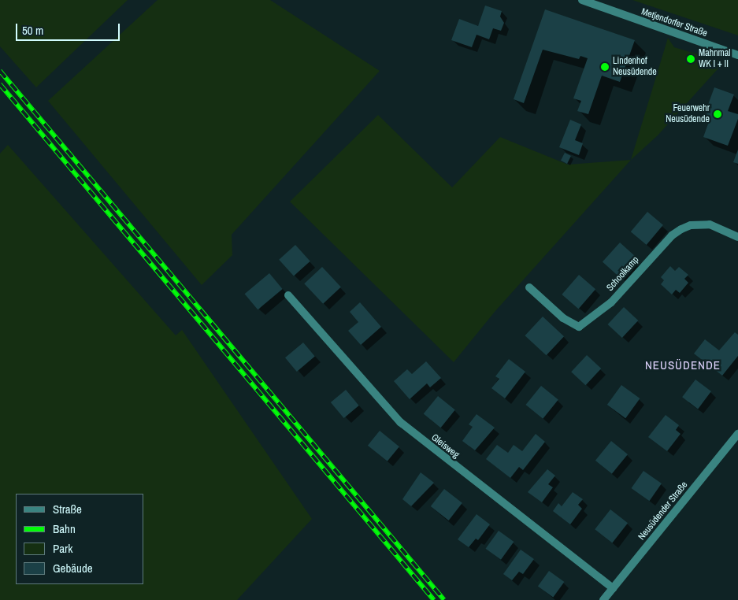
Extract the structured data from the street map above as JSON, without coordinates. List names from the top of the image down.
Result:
{
  "streets": {
    "street": [
      "Metjendorfer Straße",
      "Schoolkamp",
      "Gleisweg",
      "Neusüdender Straße"
    ]
  },
  "crossings": [
    ["Gleisweg", "Neusüdender Straße"]
  ],
  "districts": ["NEUSÜDENDE"],
  "places": ["Mahnmal WK I + II", "Lindenhof Neusüdende", "Feuerwehr Neusüdende"],
  "legend": [
    "Straße",
    "Bahn",
    "Park",
    "Gebäude"
  ],
  "scale_bar": "50 m"
}
